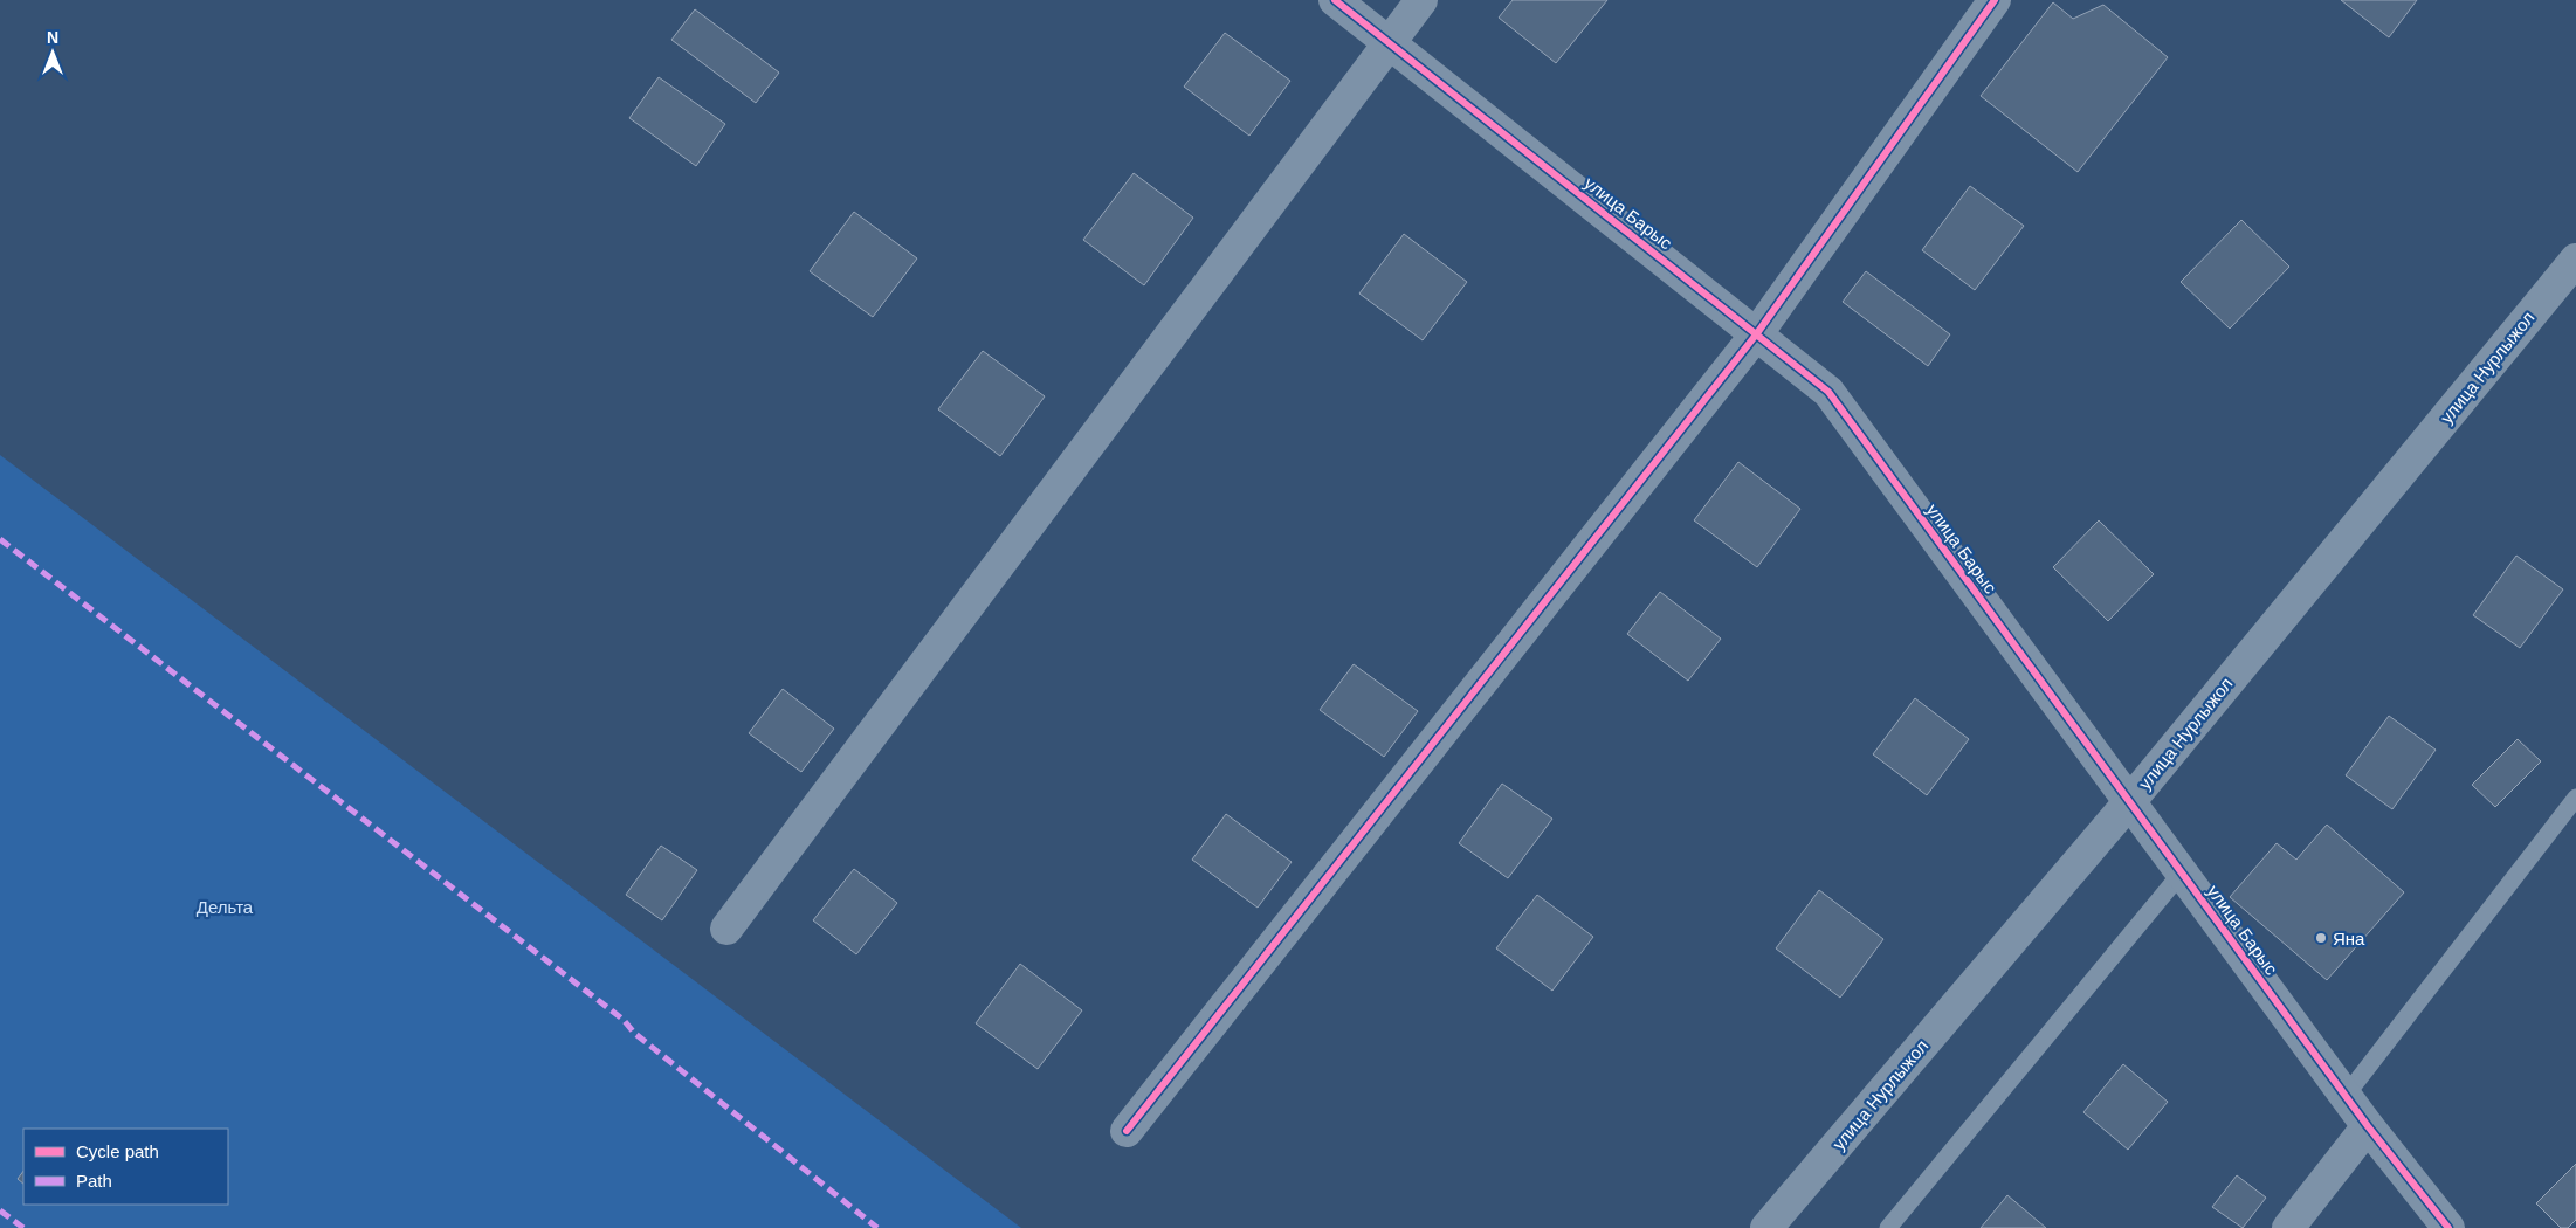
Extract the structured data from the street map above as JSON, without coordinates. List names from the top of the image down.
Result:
{
  "streets": {
    "street": ["улица Барыс", "улица Нурлыжол"]
  },
  "crossings": [
    ["улица Барыс", "улица Нурлыжол"]
  ],
  "parks": ["Дельта"],
  "places": ["Яна"],
  "legend": ["Cycle path", "Path"],
  "north": "top"
}
